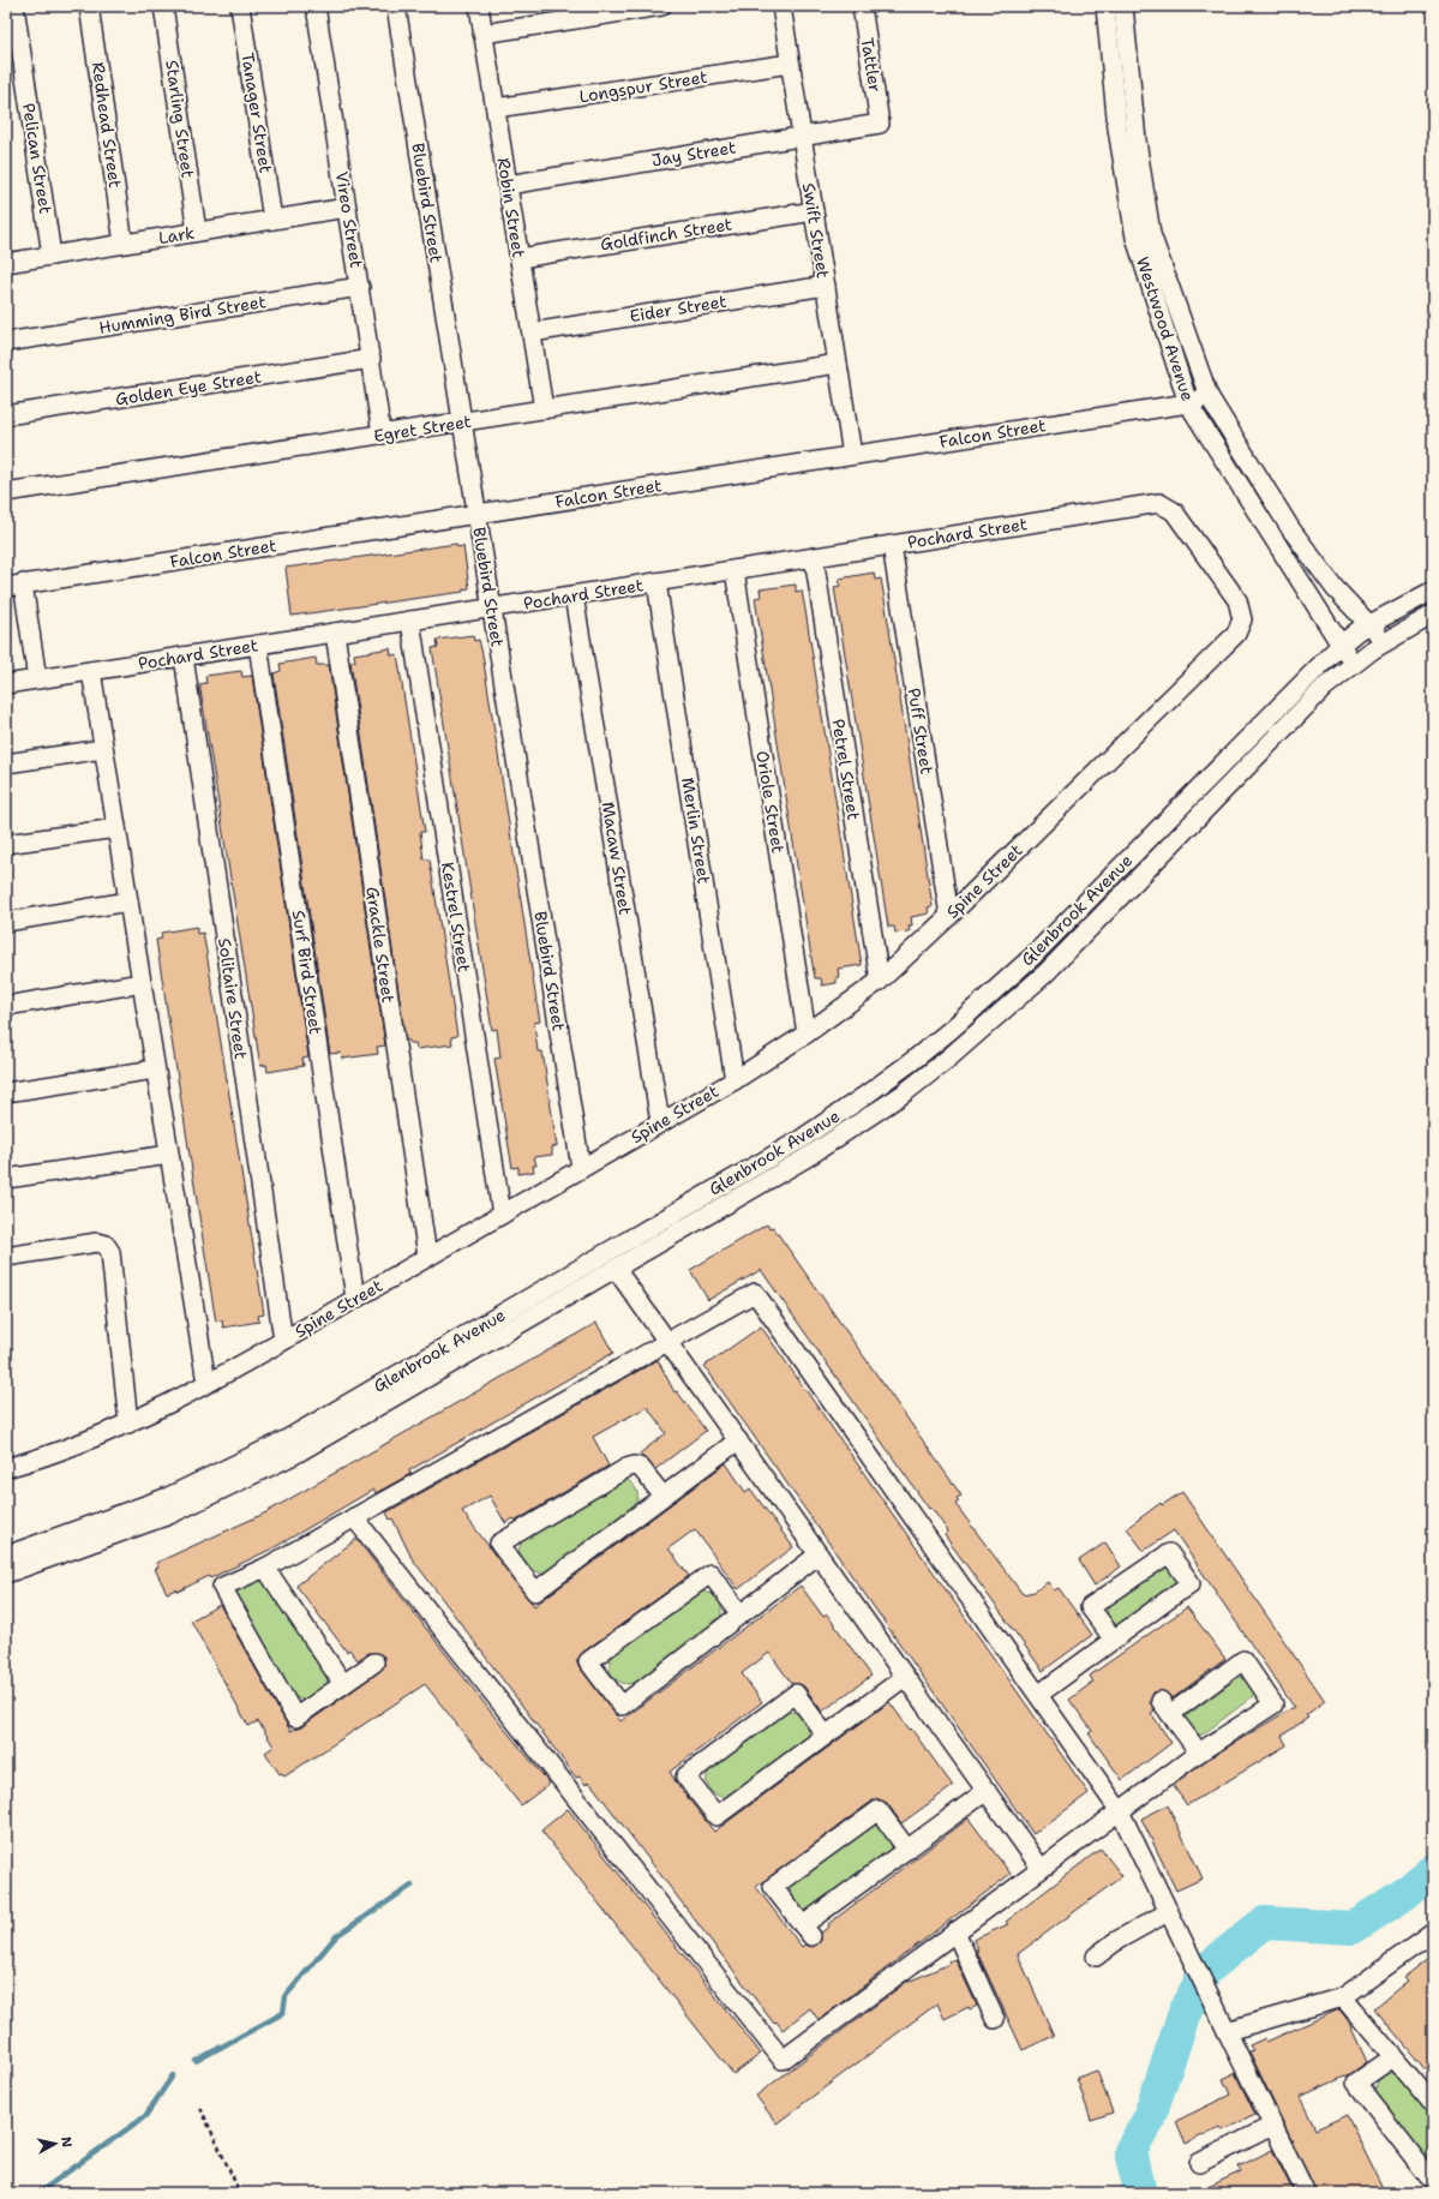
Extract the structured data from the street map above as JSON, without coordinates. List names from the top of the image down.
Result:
{
  "streets": {
    "street": [
      "Tattler",
      "Longspur Street",
      "Tanager Street",
      "Starling Street",
      "Redhead Street",
      "Jay Street",
      "Pelican Street",
      "Bluebird Street",
      "Robin Street",
      "Vireo Street",
      "Swift Street",
      "Goldfinch Street",
      "Lark",
      "Eider Street",
      "Humming Bird Street",
      "Westwood Avenue",
      "Golden Eye Street",
      "Egret Street",
      "Falcon Street",
      "Pochard Street",
      "Puff Street",
      "Petrel Street",
      "Oriole Street",
      "Merlin Street",
      "Macaw Street",
      "Spine Street",
      "Glenbrook Avenue",
      "Kestrel Street",
      "Grackle Street",
      "Surf Bird Street",
      "Solitaire Street"
    ]
  },
  "crossings": [
    ["Tattler", "Jay Street"],
    ["Longspur Street", "Robin Street"],
    ["Longspur Street", "Swift Street"],
    ["Tanager Street", "Lark"],
    ["Starling Street", "Lark"],
    ["Redhead Street", "Lark"],
    ["Jay Street", "Robin Street"],
    ["Jay Street", "Swift Street"],
    ["Pelican Street", "Lark"],
    ["Bluebird Street", "Egret Street"],
    ["Bluebird Street", "Falcon Street"],
    ["Bluebird Street", "Pochard Street"],
    ["Bluebird Street", "Spine Street"],
    ["Robin Street", "Goldfinch Street"],
    ["Robin Street", "Eider Street"],
    ["Robin Street", "Egret Street"],
    ["Vireo Street", "Lark"],
    ["Vireo Street", "Humming Bird Street"],
    ["Vireo Street", "Golden Eye Street"],
    ["Vireo Street", "Egret Street"],
    ["Swift Street", "Goldfinch Street"],
    ["Swift Street", "Eider Street"],
    ["Swift Street", "Egret Street"],
    ["Swift Street", "Falcon Street"],
    ["Westwood Avenue", "Falcon Street"],
    ["Westwood Avenue", "Glenbrook Avenue"],
    ["Pochard Street", "Puff Street"],
    ["Pochard Street", "Petrel Street"],
    ["Pochard Street", "Oriole Street"],
    ["Pochard Street", "Merlin Street"],
    ["Pochard Street", "Macaw Street"],
    ["Pochard Street", "Spine Street"],
    ["Pochard Street", "Kestrel Street"],
    ["Pochard Street", "Grackle Street"],
    ["Pochard Street", "Surf Bird Street"],
    ["Pochard Street", "Solitaire Street"],
    ["Puff Street", "Spine Street"],
    ["Petrel Street", "Spine Street"],
    ["Oriole Street", "Spine Street"],
    ["Merlin Street", "Spine Street"],
    ["Macaw Street", "Spine Street"],
    ["Spine Street", "Kestrel Street"],
    ["Spine Street", "Grackle Street"],
    ["Spine Street", "Surf Bird Street"],
    ["Spine Street", "Solitaire Street"]
  ],
  "north": "right"
}
